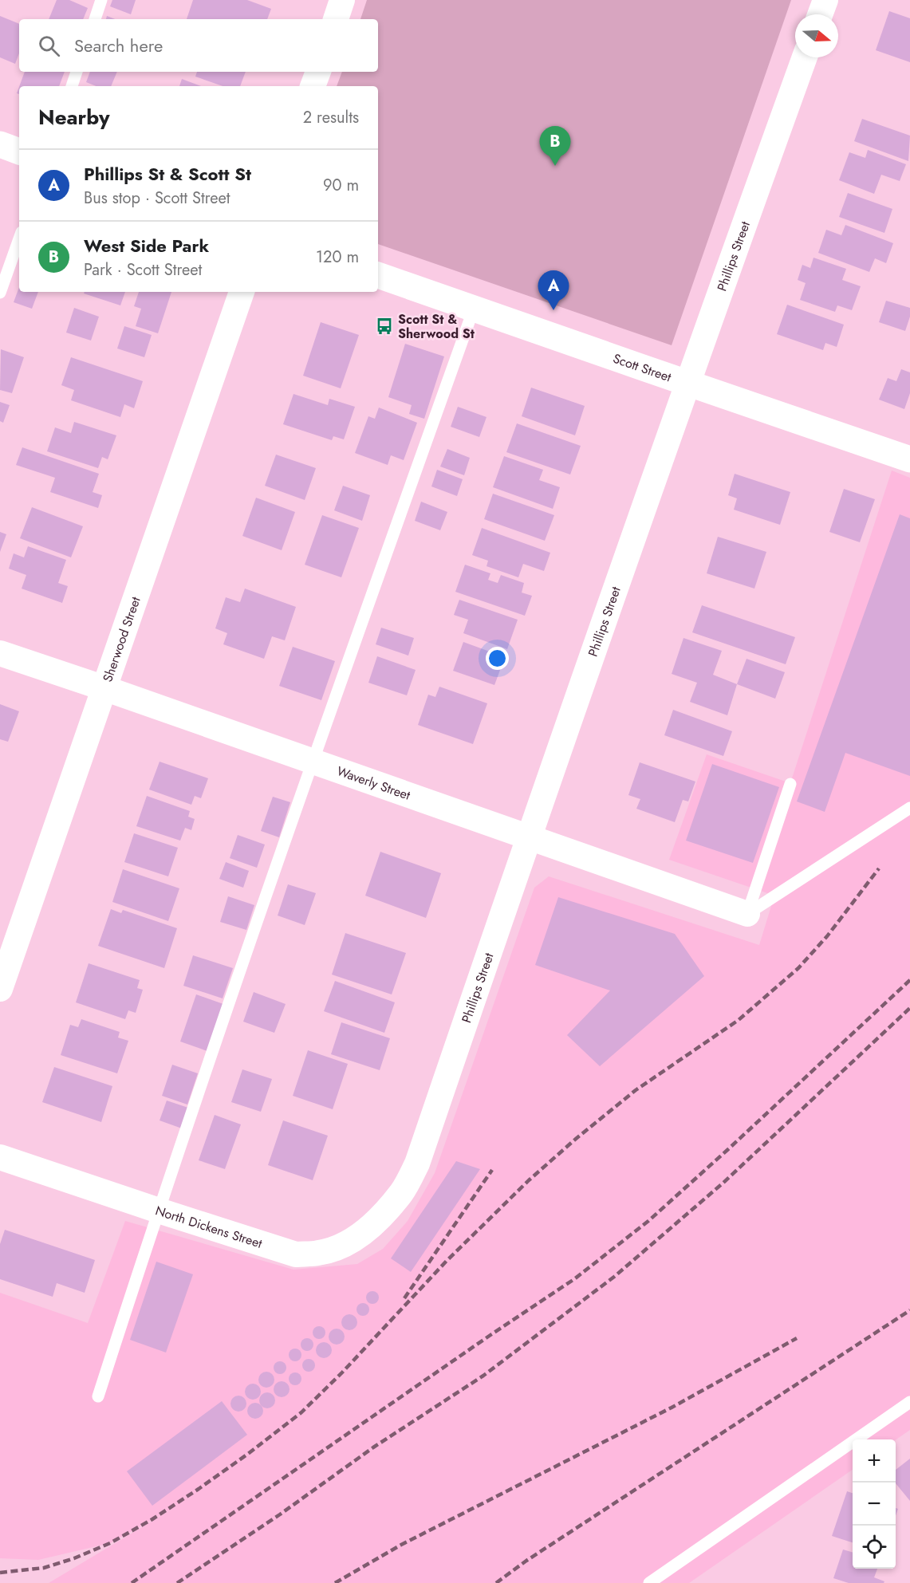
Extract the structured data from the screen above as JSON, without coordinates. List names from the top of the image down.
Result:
{
  "streets": {
    "street": [
      "Phillips Street",
      "Scott Street",
      "Sherwood Street",
      "Waverly Street",
      "North Dickens Street"
    ]
  },
  "crossings": [
    ["Phillips Street", "Scott Street"],
    ["Phillips Street", "Waverly Street"],
    ["Phillips Street", "North Dickens Street"],
    ["Sherwood Street", "Waverly Street"]
  ],
  "places": {
    "bus stop": ["Scott St & Sherwood St"]
  },
  "north": "right",
  "page": {
    "search": "Search here",
    "heading": ["Nearby", "2 results"],
    "pins": ["B", "A"],
    "list": [
      {
        "mark": "A",
        "name": "Phillips St & Scott St",
        "note": "Bus stop · Scott Street",
        "value": "90 m"
      },
      {
        "mark": "B",
        "name": "West Side Park",
        "note": "Park · Scott Street",
        "value": "120 m"
      }
    ],
    "map_buttons": ["+", "−"]
  }
}
